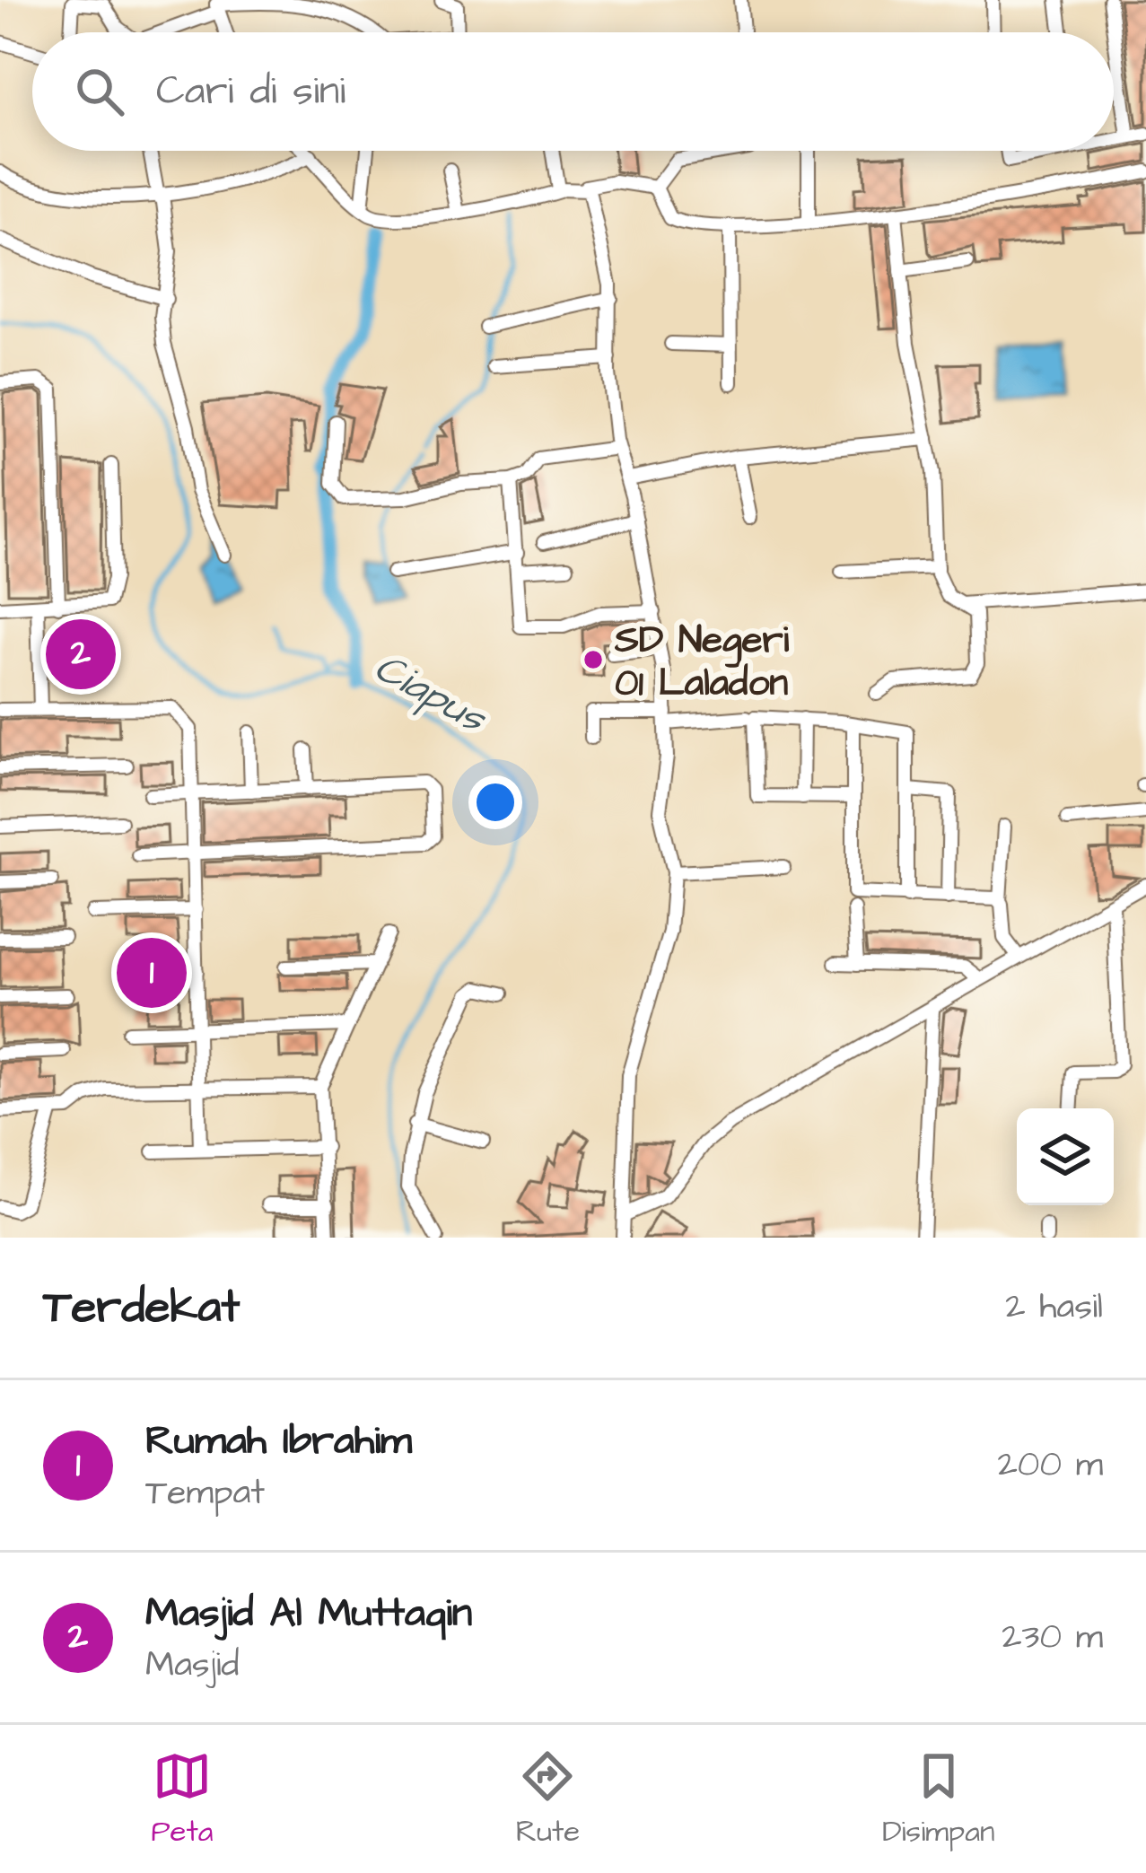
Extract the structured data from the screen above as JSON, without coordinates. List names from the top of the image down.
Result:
{
  "water": ["Ciapus"],
  "places": ["SD Negeri 01 Laladon"],
  "page": {
    "search": "Cari di sini",
    "pins": ["2", "1"],
    "heading": ["Terdekat", "2 hasil"],
    "list": [
      {
        "mark": "1",
        "name": "Rumah Ibrahim",
        "note": "Tempat",
        "value": "200 m"
      },
      {
        "mark": "2",
        "name": "Masjid Al Muttaqin",
        "note": "Masjid",
        "value": "230 m"
      }
    ],
    "nav": ["Peta", "Rute", "Disimpan"]
  }
}
